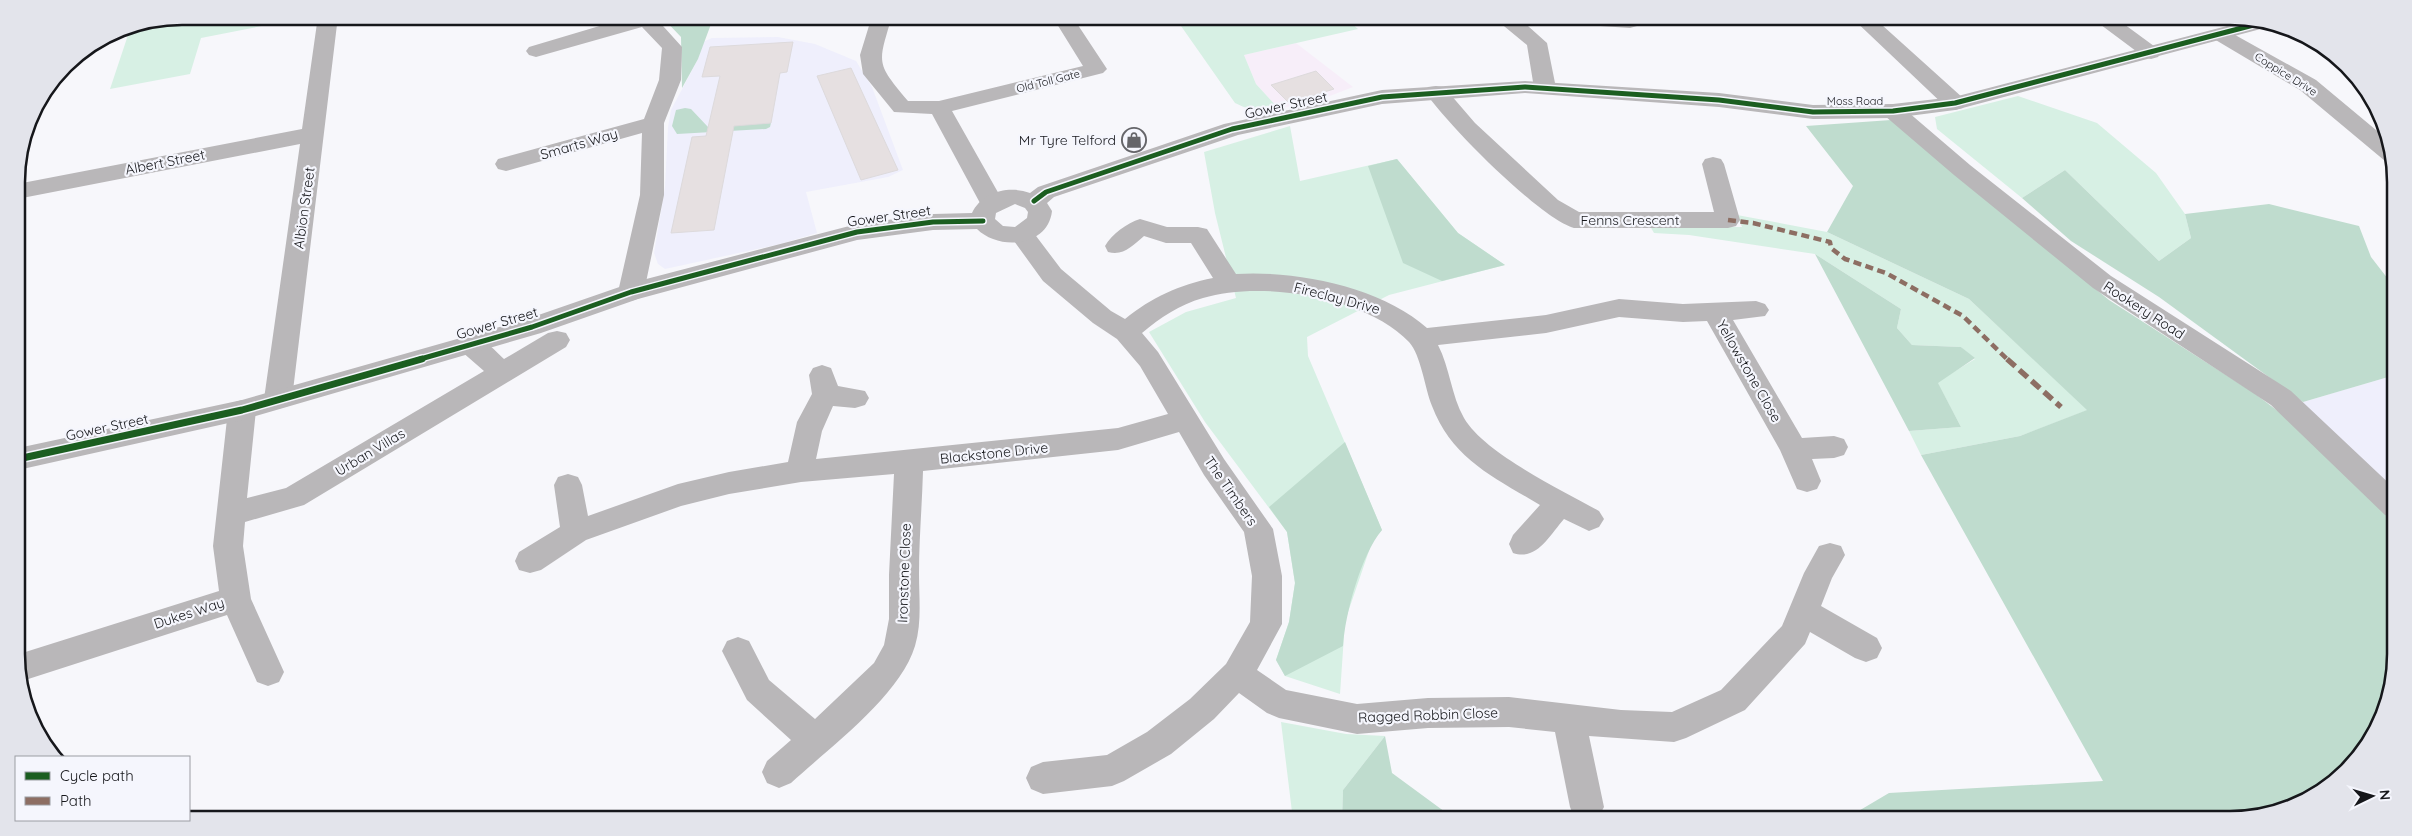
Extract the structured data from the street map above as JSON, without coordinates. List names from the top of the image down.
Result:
{
  "streets": {
    "street": [
      "Coppice Drive",
      "Old Toll Gate",
      "Moss Road",
      "Gower Street",
      "Smarts Way",
      "Albert Street",
      "Albion Street",
      "Fenns Crescent",
      "Fireclay Drive",
      "Rookery Road",
      "Yellowstone Close",
      "Urban Villas",
      "Blackstone Drive",
      "The Timbers",
      "Ironstone Close",
      "Dukes Way",
      "Ragged Robbin Close"
    ]
  },
  "crossings": [
    ["Coppice Drive", "Moss Road"],
    ["Moss Road", "Gower Street"],
    ["Moss Road", "Fenns Crescent"],
    ["Moss Road", "Rookery Road"],
    ["Gower Street", "Albion Street"],
    ["Gower Street", "Fenns Crescent"],
    ["Gower Street", "The Timbers"],
    ["Gower Street", "Dukes Way"],
    ["Albert Street", "Albion Street"],
    ["Fireclay Drive", "Yellowstone Close"],
    ["Fireclay Drive", "The Timbers"],
    ["Urban Villas", "Dukes Way"],
    ["Blackstone Drive", "The Timbers"],
    ["Blackstone Drive", "Ironstone Close"],
    ["The Timbers", "Ragged Robbin Close"]
  ],
  "places": {
    "shop": ["Mr Tyre Telford"]
  },
  "legend": ["Cycle path", "Path"],
  "north": "right"
}
